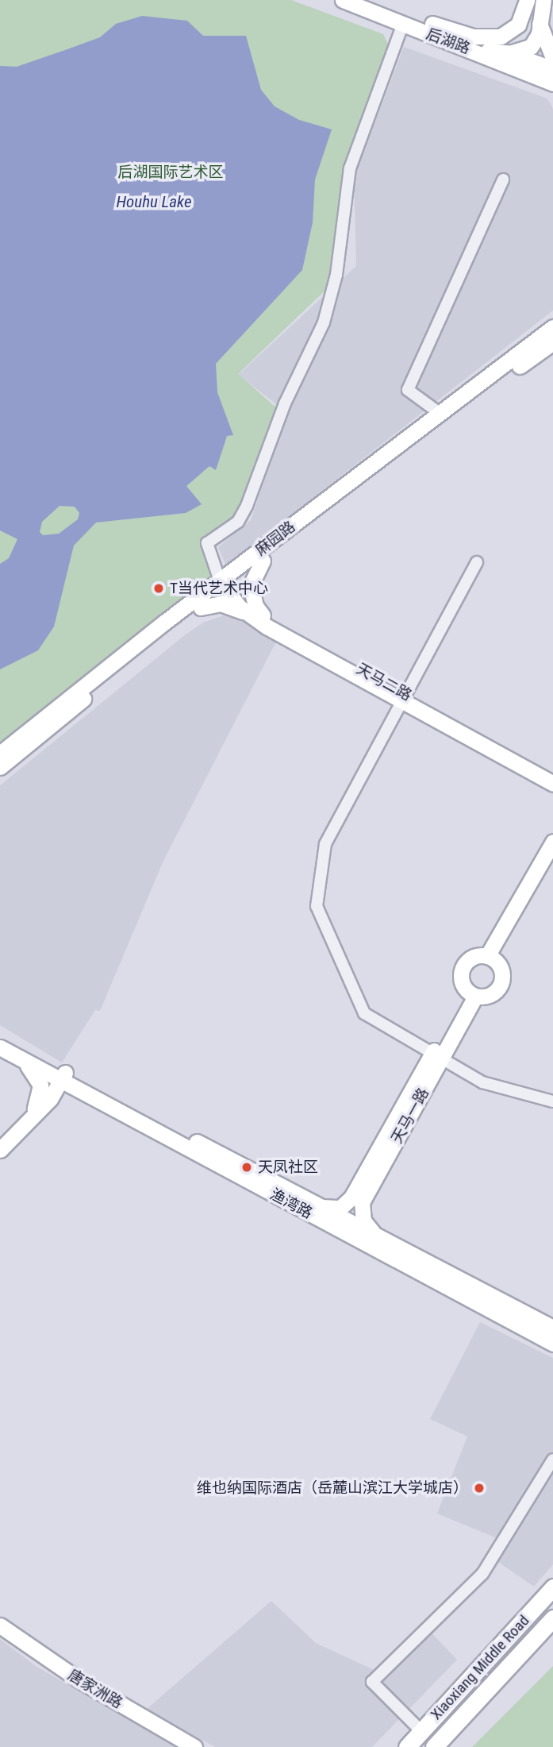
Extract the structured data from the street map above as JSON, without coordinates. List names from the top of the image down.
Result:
{
  "streets": {
    "main road": [
      "后湖路",
      "麻园路",
      "天马二路",
      "天马一路",
      "渔湾路",
      "Xiaoxiang Middle Road",
      "唐家洲路"
    ]
  },
  "crossings": [
    ["麻园路", "天马二路"],
    ["天马一路", "渔湾路"]
  ],
  "water": ["Houhu Lake"],
  "parks": ["后湖国际艺术区"],
  "places": ["T当代艺术中心", "天凤社区", "维也纳国际酒店（岳麓山滨江大学城店）"]
}
